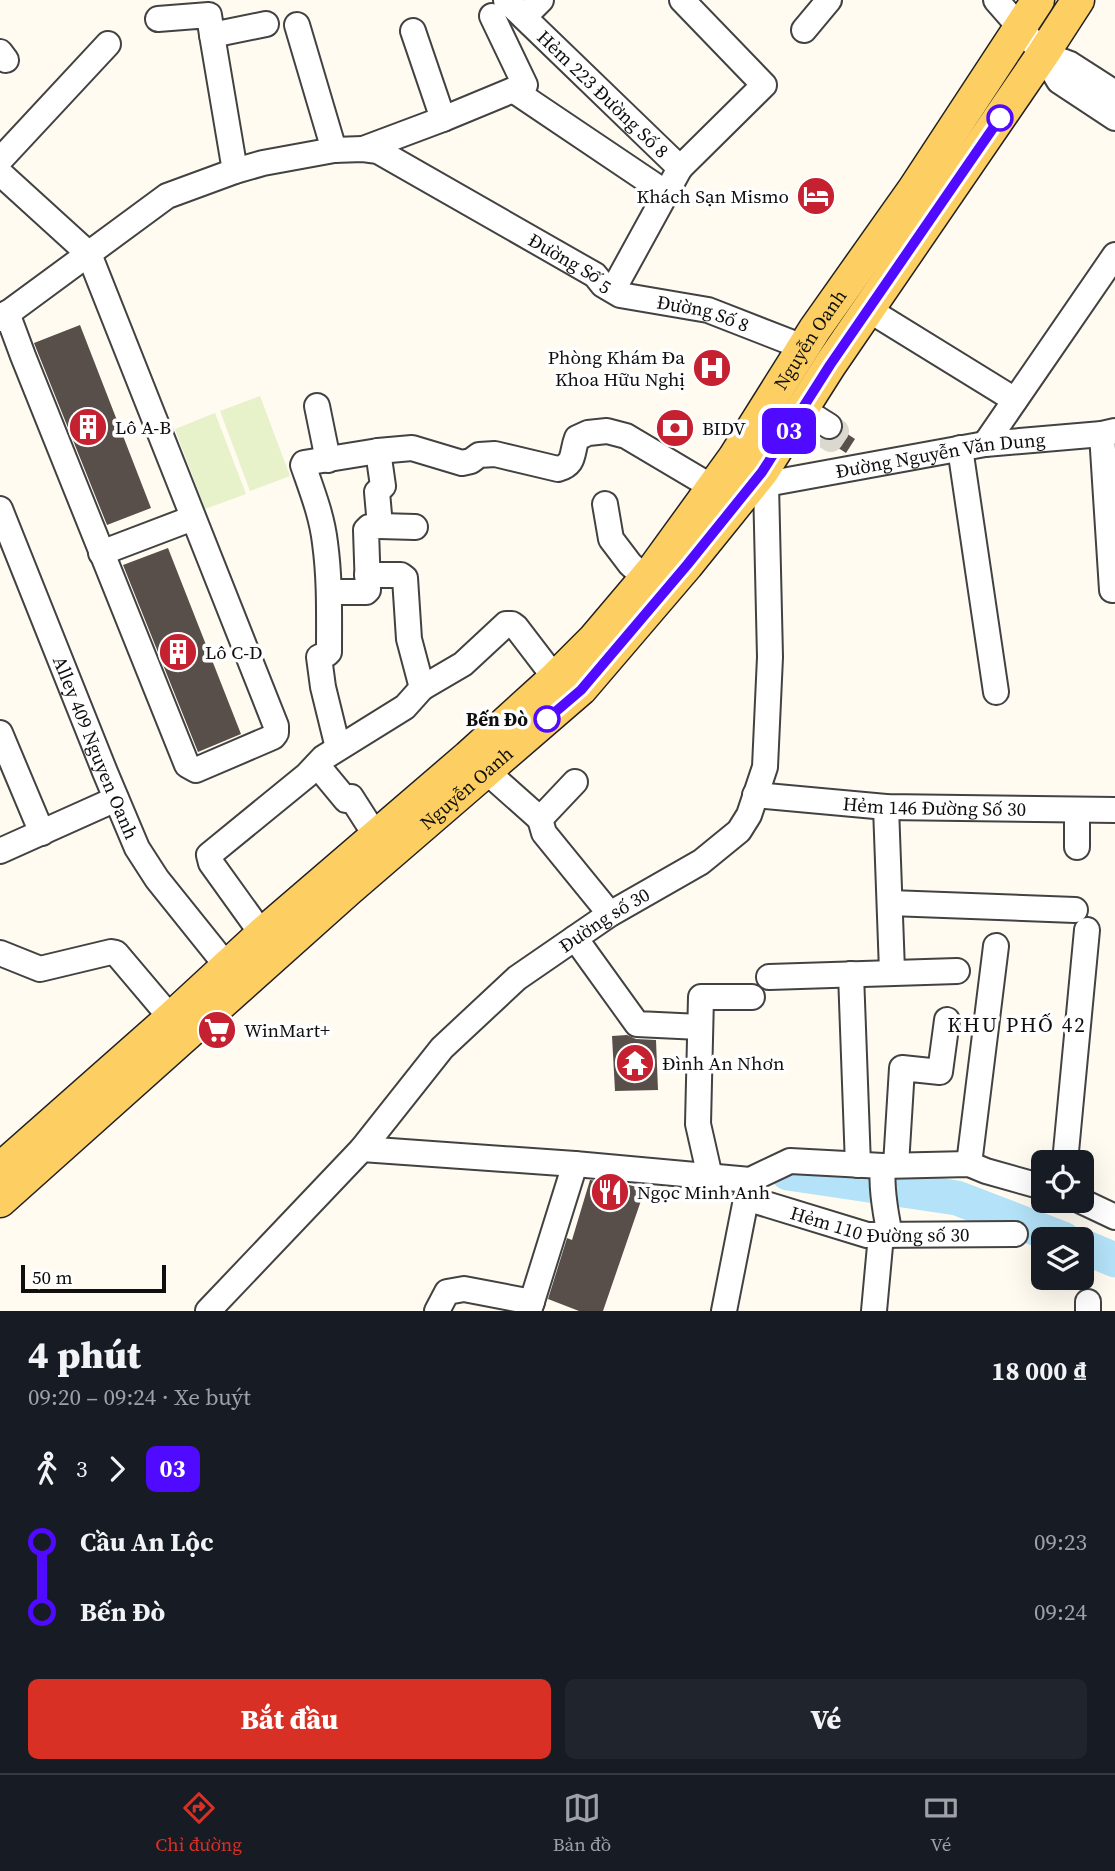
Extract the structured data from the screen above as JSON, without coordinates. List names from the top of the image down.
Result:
{
  "streets": {
    "main road": ["Nguyễn Oanh"],
    "street": [
      "Hẻm 223 Đường Số 8",
      "Đường Số 5",
      "Đường Số 8",
      "Đường Nguyễn Văn Dung",
      "Alley 409 Nguyen Oanh",
      "Hẻm 146 Đường Số 30",
      "Đường số 30",
      "Hẻm 110 Đường số 30"
    ]
  },
  "crossings": [
    ["Hẻm 223 Đường Số 8", "Đường Số 5"],
    ["Hẻm 223 Đường Số 8", "Đường Số 8"],
    ["Đường Số 5", "Đường Số 8"],
    ["Đường Số 8", "Nguyễn Oanh"],
    ["Nguyễn Oanh", "Đường Nguyễn Văn Dung"],
    ["Nguyễn Oanh", "Alley 409 Nguyen Oanh"],
    ["Nguyễn Oanh", "Đường số 30"],
    ["Đường Nguyễn Văn Dung", "Đường số 30"],
    ["Hẻm 146 Đường Số 30", "Đường số 30"],
    ["Đường số 30", "Hẻm 110 Đường số 30"]
  ],
  "districts": ["KHU PHỐ 42"],
  "places": {
    "hotel": ["Khách Sạn Mismo"],
    "hospital": ["Phòng Khám Đa Khoa Hữu Nghị"],
    "building": ["Lô A-B", "Lô C-D"],
    "bank": ["BIDV"],
    "other": ["Bến Đò"],
    "supermarket": ["WinMart+"],
    "temple": ["Đình An Nhơn"],
    "restaurant": ["Ngọc Minh Anh"]
  },
  "lines": ["bus line 03"],
  "scale_bar": "50 m",
  "page": {
    "on_map": "03",
    "scale": "50 m",
    "heading": ["4 phút", "09:20 – 09:24 · Xe buýt", "18 000 ₫"],
    "legs": ["3", "03"],
    "list": [
      {
        "name": "Cầu An Lộc",
        "value": "09:23"
      },
      {
        "name": "Bến Đò",
        "value": "09:24"
      }
    ],
    "buttons": ["Bắt đầu", "Vé"],
    "tabs": ["Chỉ đường", "Bản đồ", "Vé"]
  }
}
